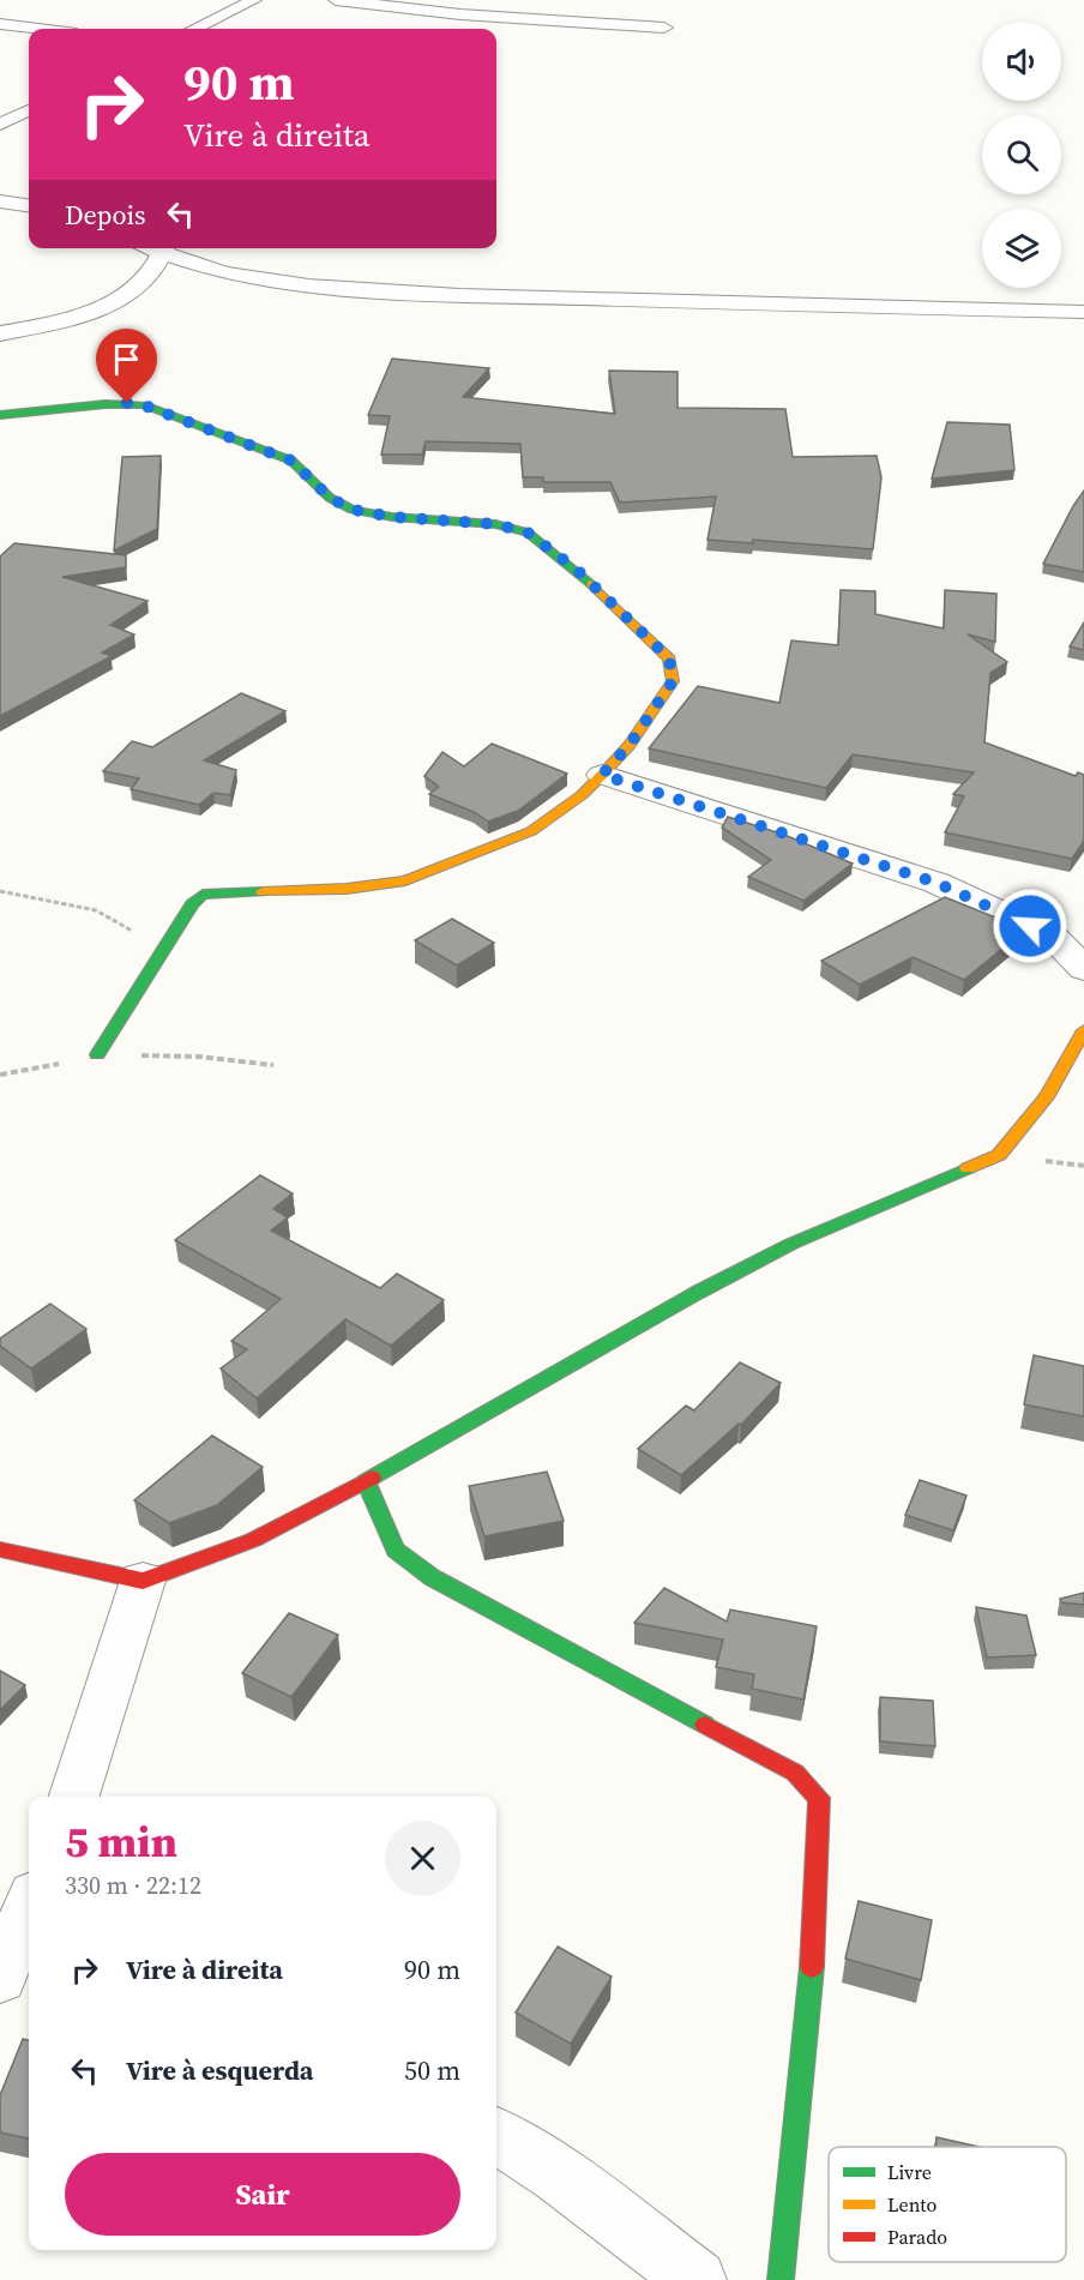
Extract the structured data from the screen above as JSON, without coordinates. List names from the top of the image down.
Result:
{
  "legend": ["Livre", "Lento", "Parado"],
  "page": {
    "turn": ["90 m", "Vire à direita"],
    "then": "Depois",
    "heading": ["5 min", "330 m · 22:12"],
    "list": [
      {
        "name": "Vire à direita",
        "value": "90 m"
      },
      {
        "name": "Vire à esquerda",
        "value": "50 m"
      }
    ],
    "buttons": "Sair"
  }
}
